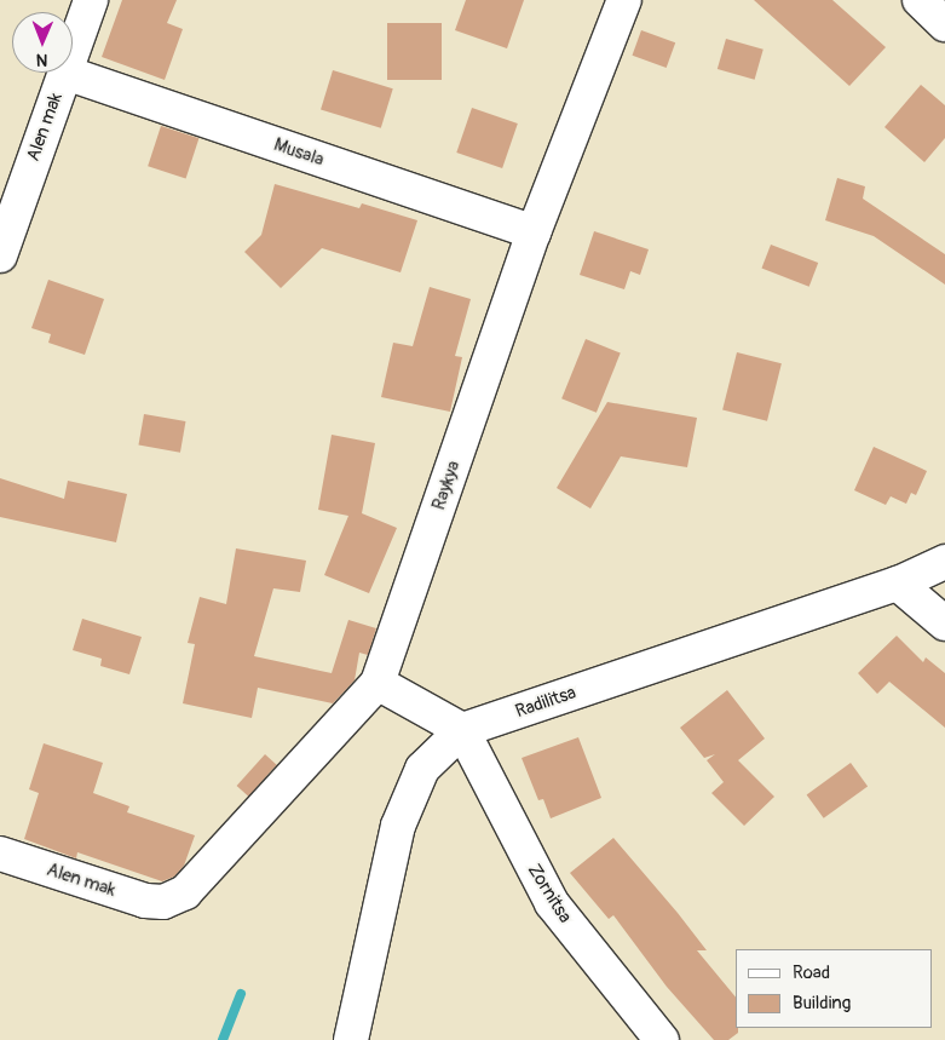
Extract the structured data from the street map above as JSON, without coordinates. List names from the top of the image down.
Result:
{
  "streets": {
    "street": [
      "Alen mak",
      "Musala",
      "Raykya",
      "Radilitsa",
      "Zornitsa"
    ]
  },
  "crossings": [
    ["Alen mak", "Musala"],
    ["Alen mak", "Raykya"],
    ["Musala", "Raykya"],
    ["Radilitsa", "Zornitsa"]
  ],
  "legend": ["Road", "Building"],
  "north": "bottom"
}
